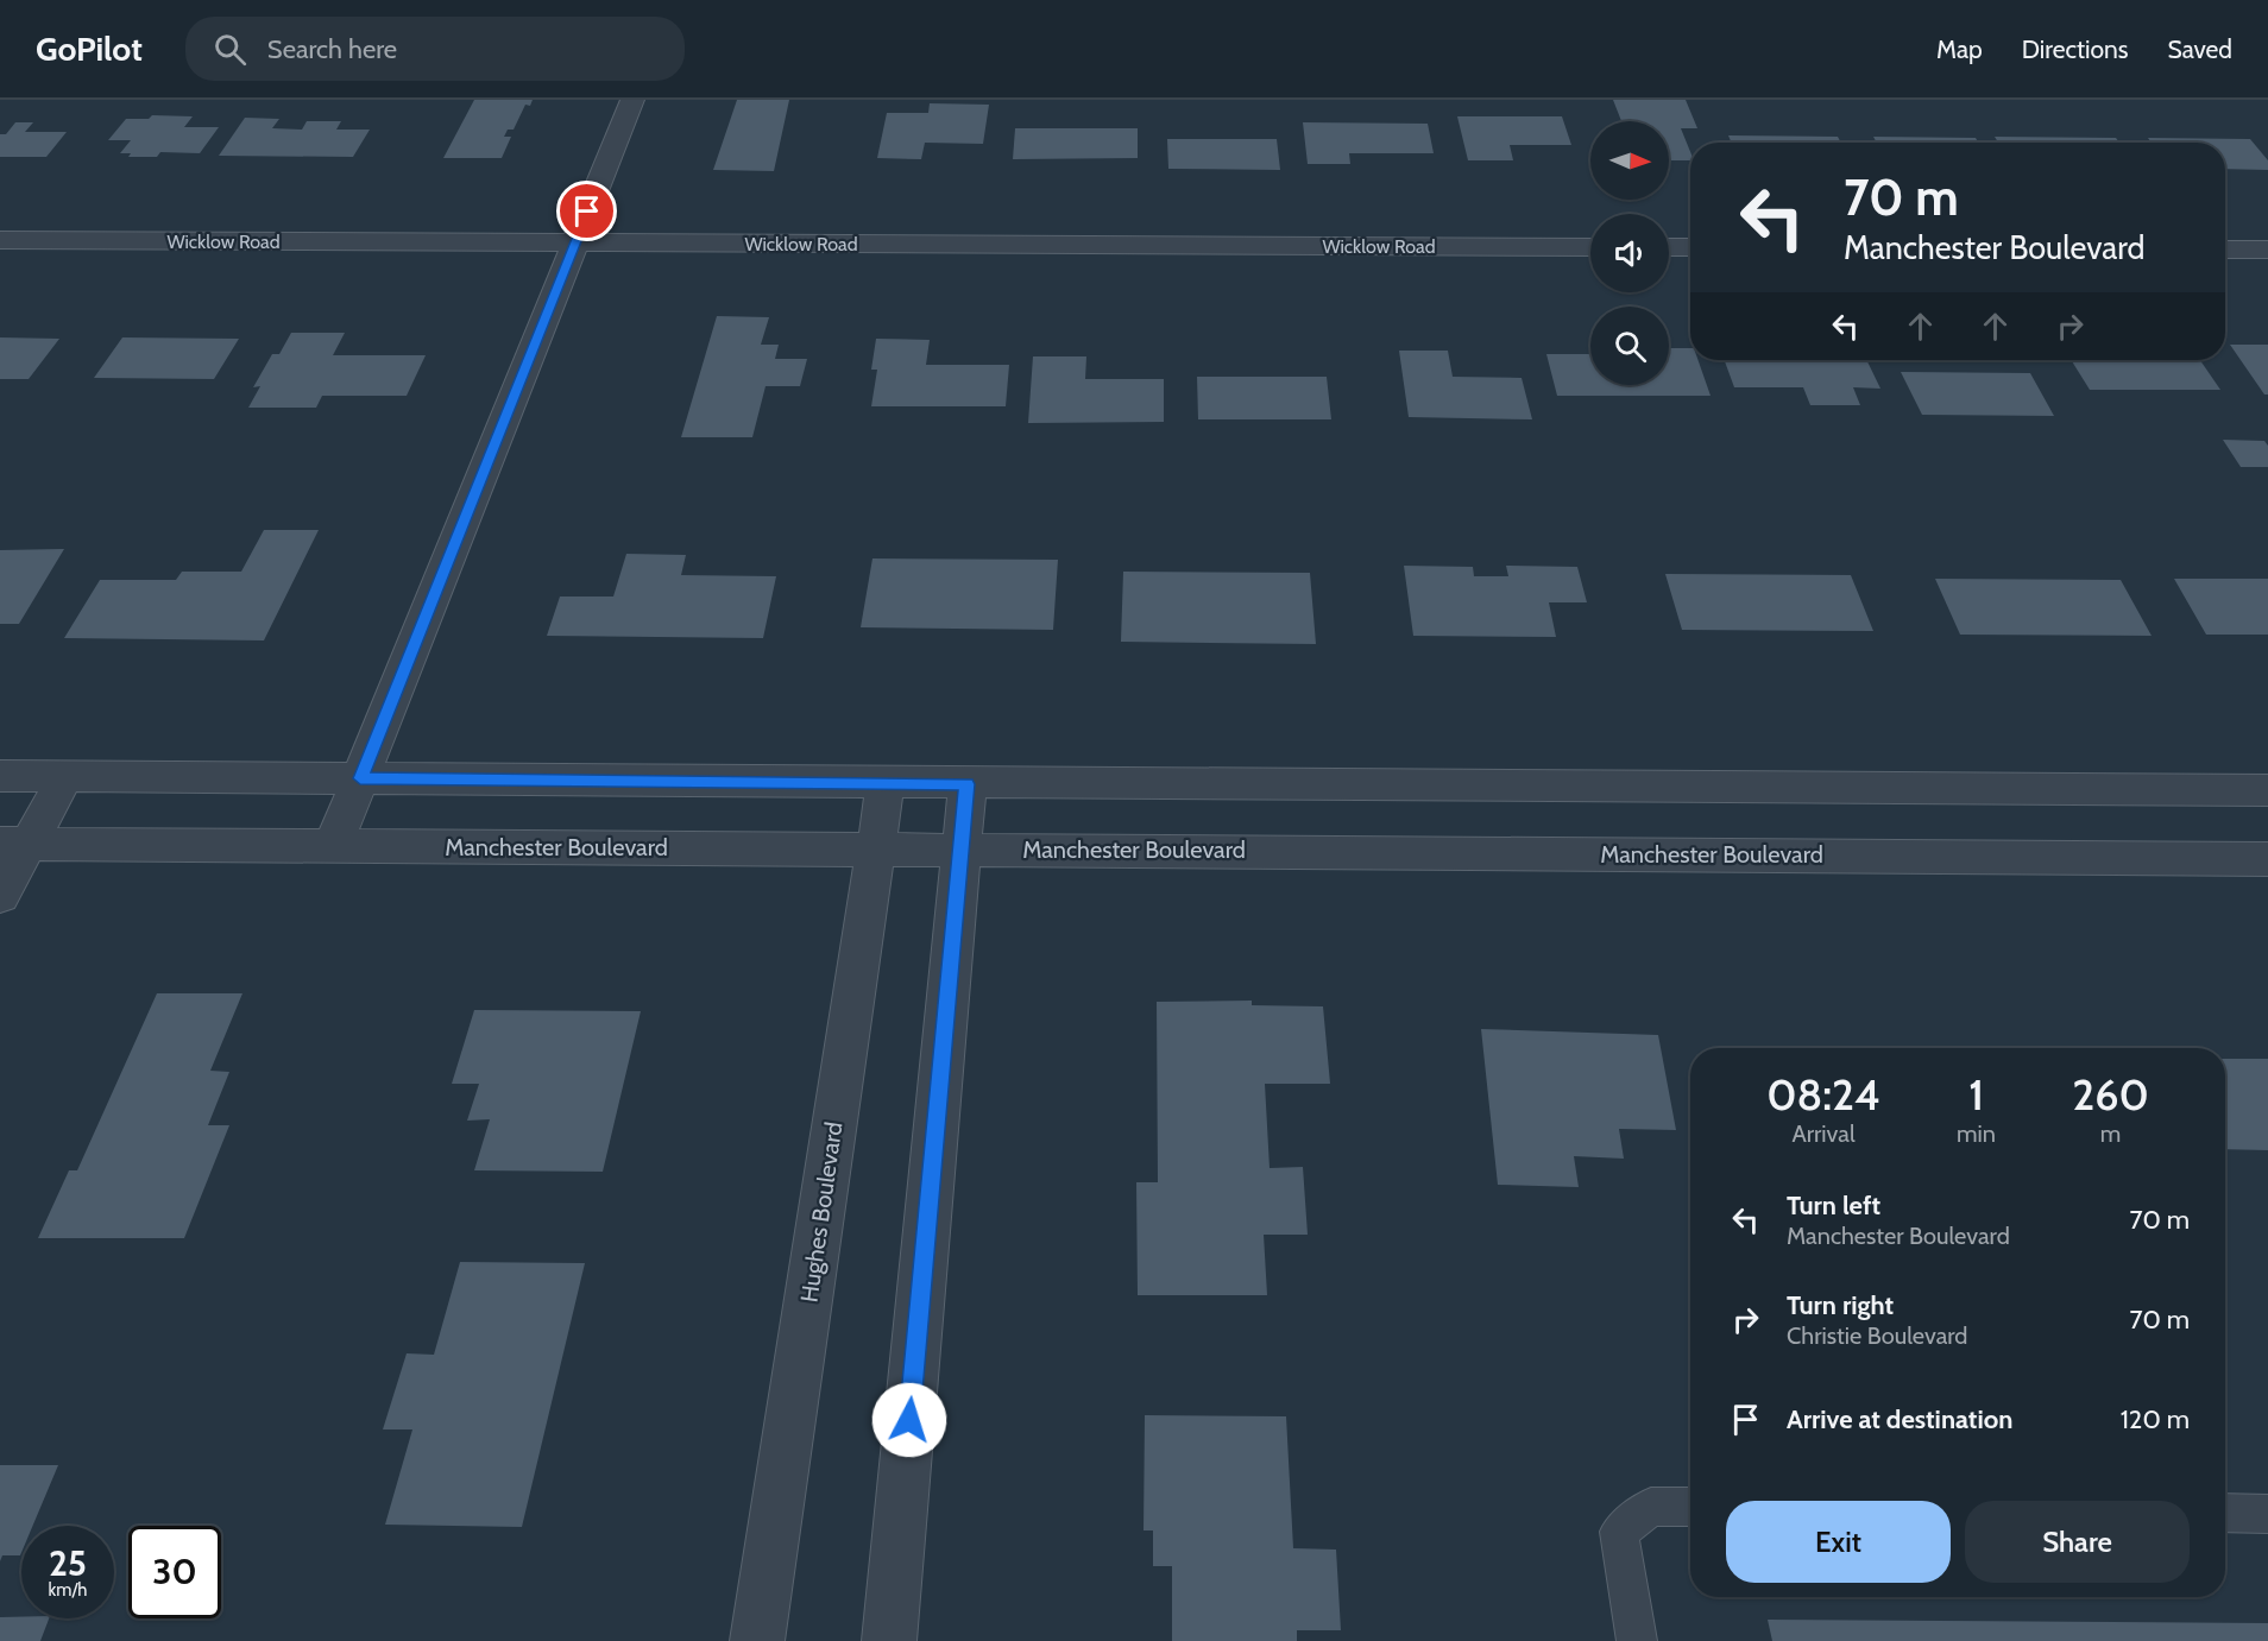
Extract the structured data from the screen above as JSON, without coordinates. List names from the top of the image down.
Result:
{
  "streets": {
    "street": ["Wicklow Road", "Manchester Boulevard", "Hughes Boulevard"]
  },
  "crossings": [
    ["Manchester Boulevard", "Hughes Boulevard"]
  ],
  "north": "right",
  "page": {
    "header": "GoPilot",
    "search": "Search here",
    "nav": ["Map", "Directions", "Saved"],
    "turn": ["70 m", "Manchester Boulevard"],
    "eta": [
      "08:24",
      "Arrival",
      "1",
      "min",
      "260",
      "m"
    ],
    "list": [
      {
        "name": "Turn left",
        "note": "Manchester Boulevard",
        "value": "70 m"
      },
      {
        "name": "Turn right",
        "note": "Christie Boulevard",
        "value": "70 m"
      },
      {
        "name": "Arrive at destination",
        "value": "120 m"
      }
    ],
    "buttons": ["Exit", "Share"],
    "speed": "25 km/h",
    "limit": "30"
  }
}
